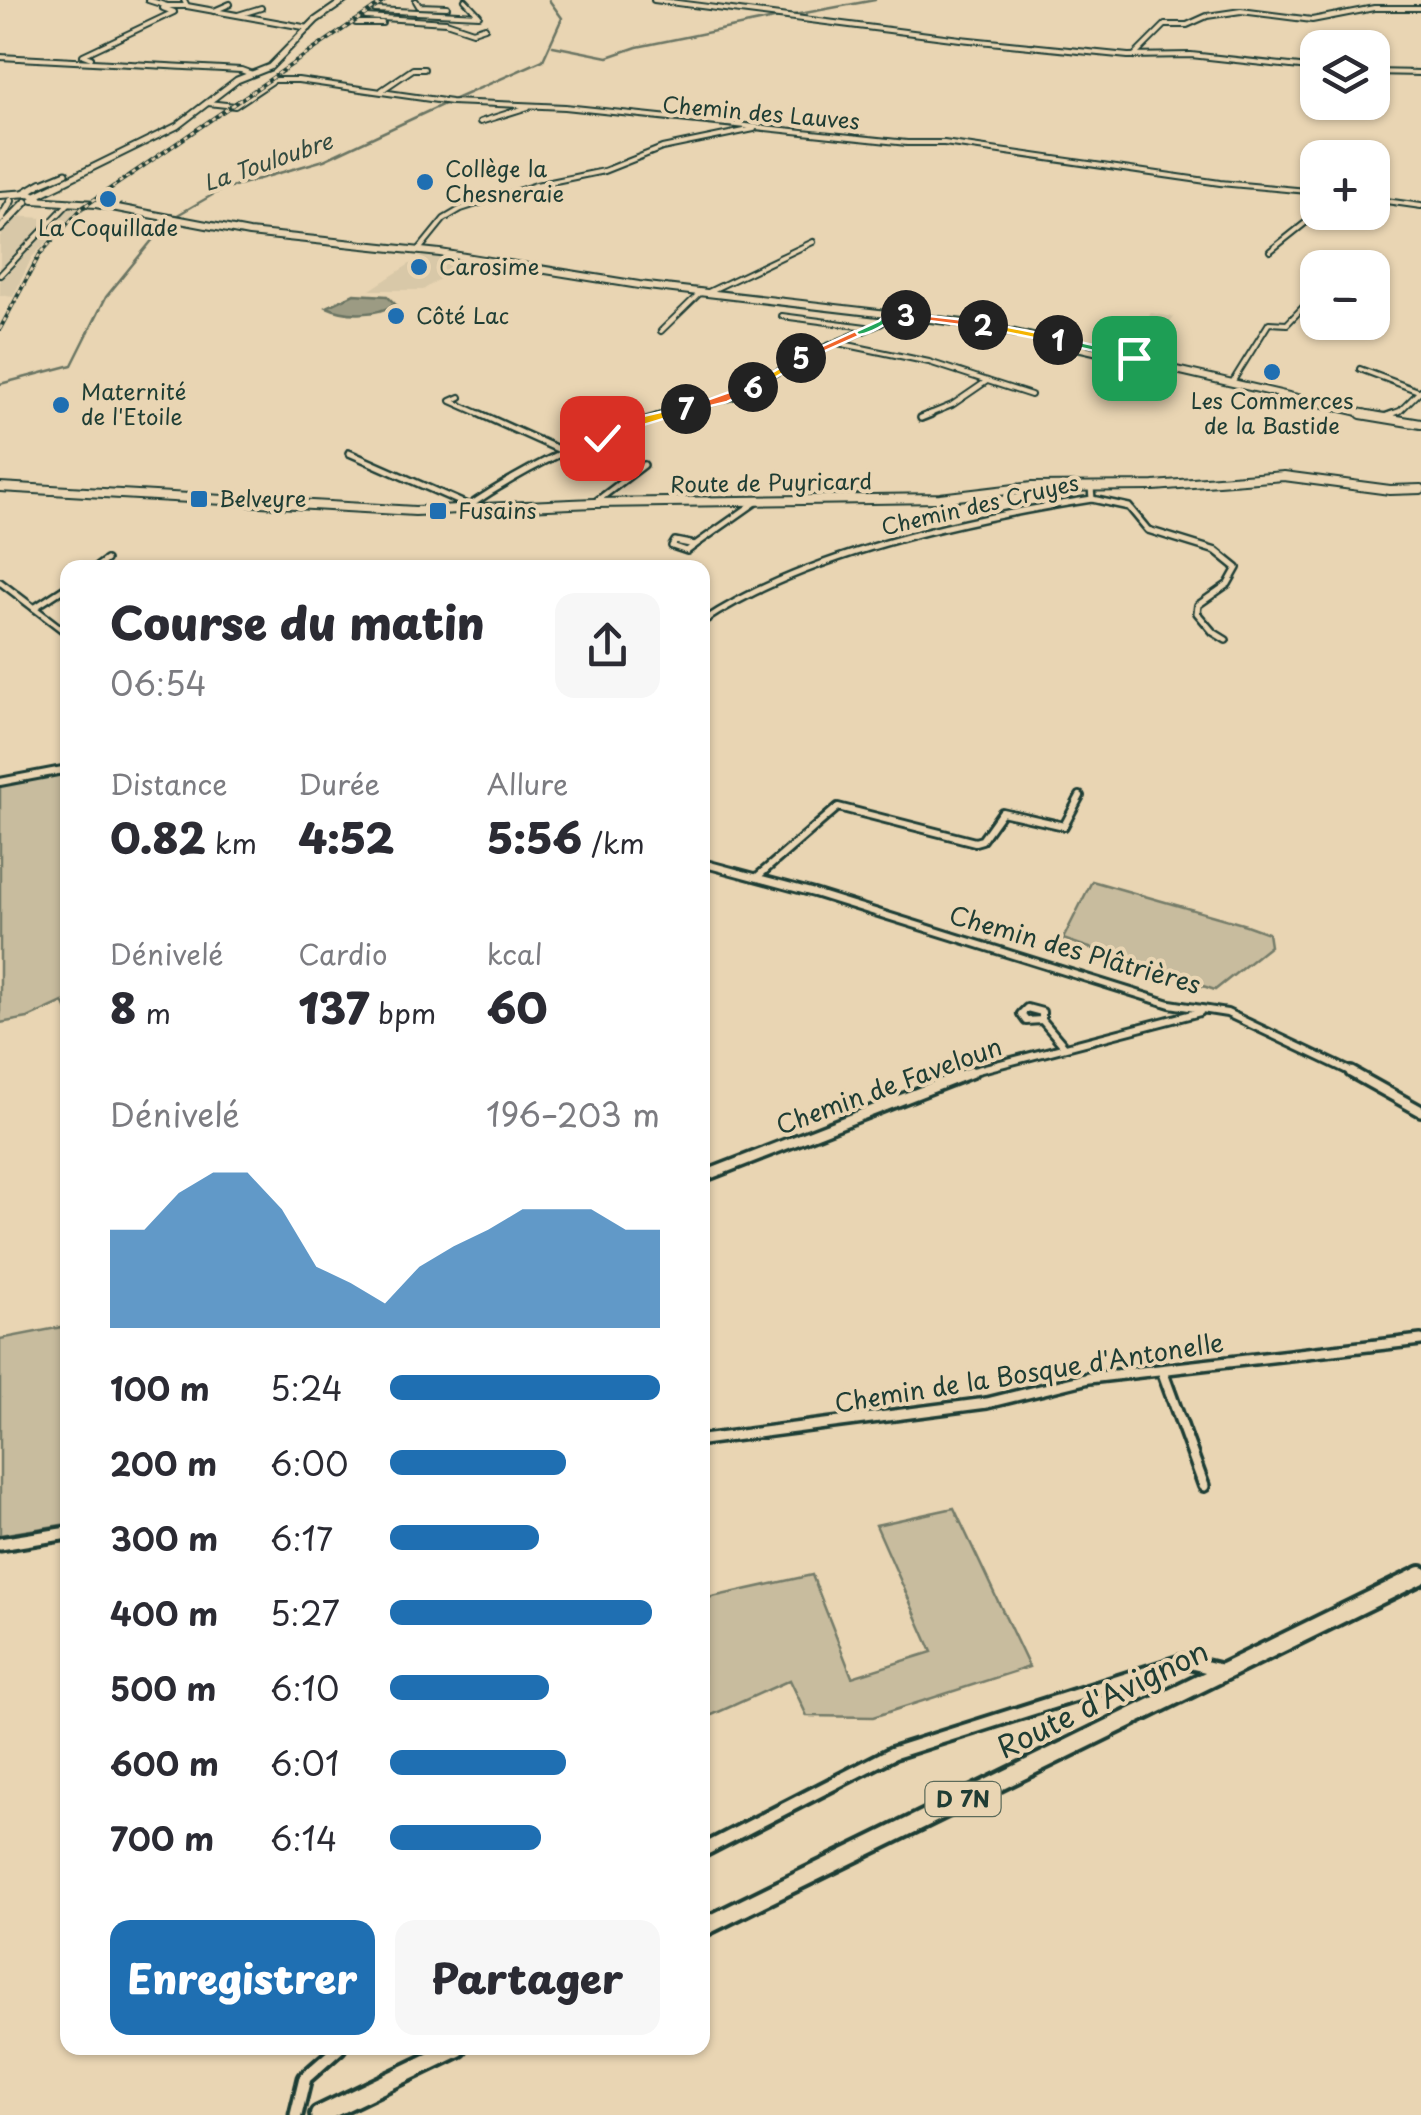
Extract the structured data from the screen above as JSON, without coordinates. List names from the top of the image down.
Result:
{
  "streets": {
    "main road": ["Route de Puyricard", "Route d'Avignon", "D 7N"],
    "street": [
      "Chemin des Lauves",
      "Chemin des Cruyes",
      "Chemin des Plâtrières",
      "Chemin de Faveloun",
      "Chemin de la Bosque d'Antonelle"
    ]
  },
  "crossings": [
    ["Route de Puyricard", "Chemin des Cruyes"],
    ["Chemin des Plâtrières", "Chemin de Faveloun"]
  ],
  "water": ["La Touloubre"],
  "places": {
    "other": [
      "Collège la Chesneraie",
      "La Coquillade",
      "Carosime",
      "Côté Lac",
      "Les Commerces de la Bastide",
      "Maternité de l'Etoile"
    ],
    "transit": ["Belveyre", "Fusains"]
  },
  "page": {
    "map_buttons": ["+", "−"],
    "pins": [
      "3",
      "2",
      "1",
      "5",
      "6",
      "7"
    ],
    "heading": ["Course du matin", "06:54"],
    "stats": [
      ["Distance", "0.82 km"],
      ["Durée", "4:52"],
      ["Allure", "5:56 /km"],
      ["Dénivelé", "8 m"],
      ["Cardio", "137 bpm"],
      ["kcal", "60"]
    ],
    "chart": ["Dénivelé", "196–203 m"],
    "list": [
      {
        "name": "100 m",
        "note": "5:24"
      },
      {
        "name": "200 m",
        "note": "6:00"
      },
      {
        "name": "300 m",
        "note": "6:17"
      },
      {
        "name": "400 m",
        "note": "5:27"
      },
      {
        "name": "500 m",
        "note": "6:10"
      },
      {
        "name": "600 m",
        "note": "6:01"
      },
      {
        "name": "700 m",
        "note": "6:14"
      }
    ],
    "buttons": ["Enregistrer", "Partager"]
  }
}
